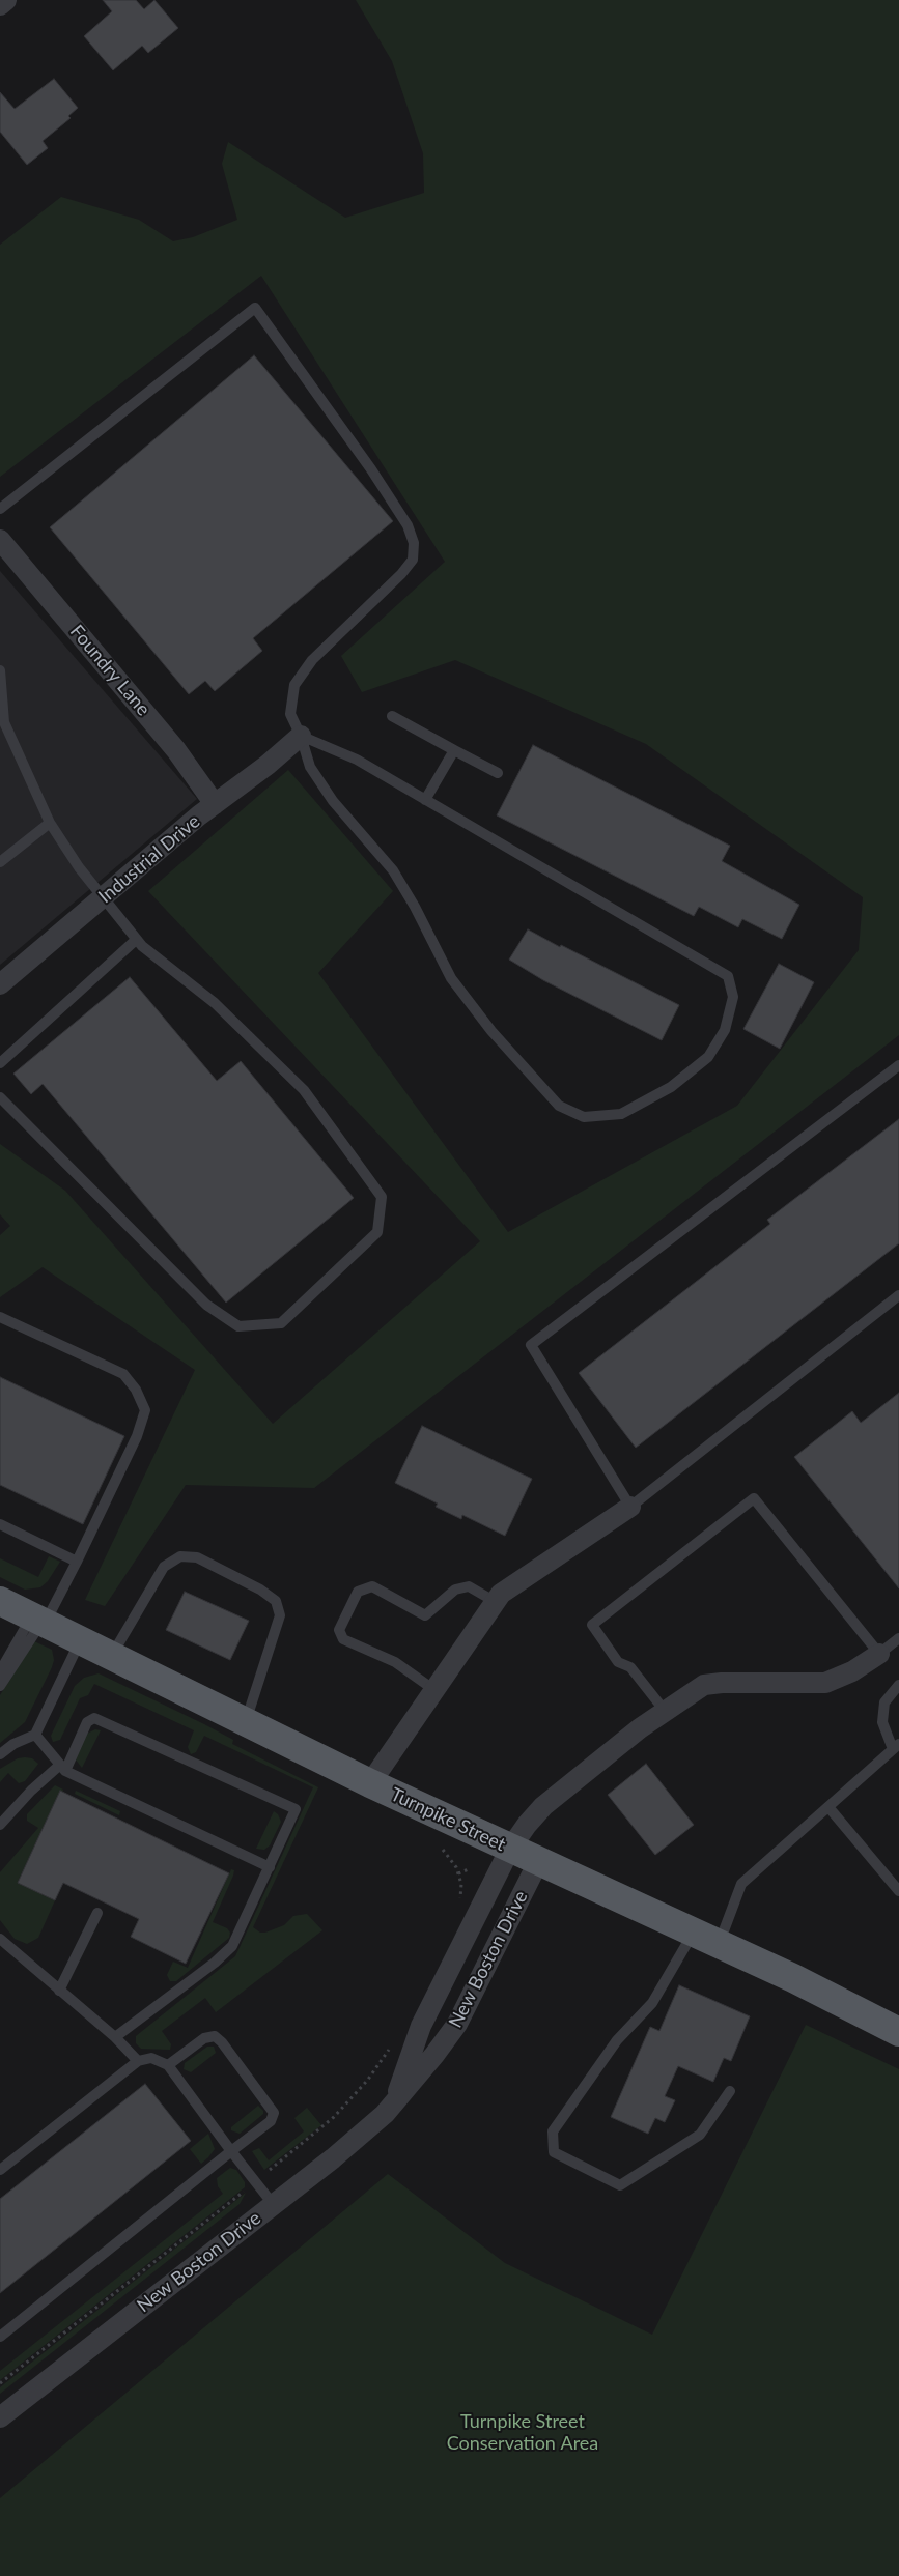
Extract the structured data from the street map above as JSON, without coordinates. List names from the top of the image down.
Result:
{
  "streets": {
    "main road": ["Turnpike Street"],
    "street": ["Foundry Lane", "Industrial Drive", "New Boston Drive"]
  },
  "crossings": [
    ["Foundry Lane", "Industrial Drive"],
    ["Turnpike Street", "New Boston Drive"]
  ],
  "parks": ["Turnpike Street Conservation Area"]
}
